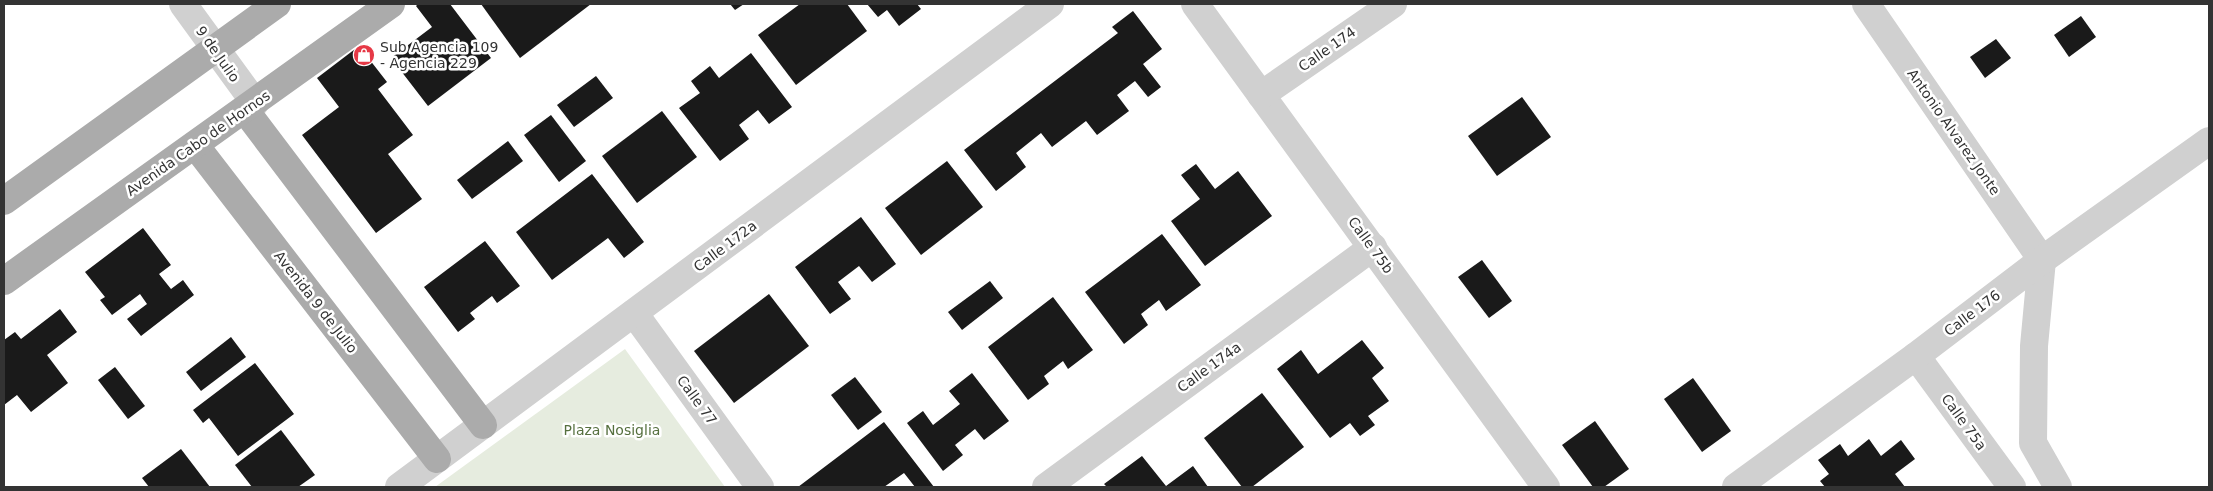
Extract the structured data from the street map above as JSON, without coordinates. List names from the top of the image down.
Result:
{
  "streets": {
    "main road": ["Avenida Cabo de Hornos", "Avenida 9 de Julio"],
    "street": [
      "Calle 174",
      "9 de Julio",
      "Antonio Alvarez Jonte",
      "Calle 75b",
      "Calle 172a",
      "Calle 176",
      "Calle 174a",
      "Calle 77",
      "Calle 75a"
    ]
  },
  "crossings": [
    ["Calle 174", "Calle 75b"],
    ["9 de Julio", "Avenida Cabo de Hornos"],
    ["Antonio Alvarez Jonte", "Calle 176"],
    ["Avenida Cabo de Hornos", "Avenida 9 de Julio"],
    ["Calle 75b", "Calle 174a"],
    ["Calle 172a", "Avenida 9 de Julio"],
    ["Calle 172a", "Calle 77"],
    ["Calle 176", "Calle 75a"]
  ],
  "parks": ["Plaza Nosiglia"],
  "places": {
    "shop": ["Sub Agencia 109 - Agencia 229"]
  }
}
